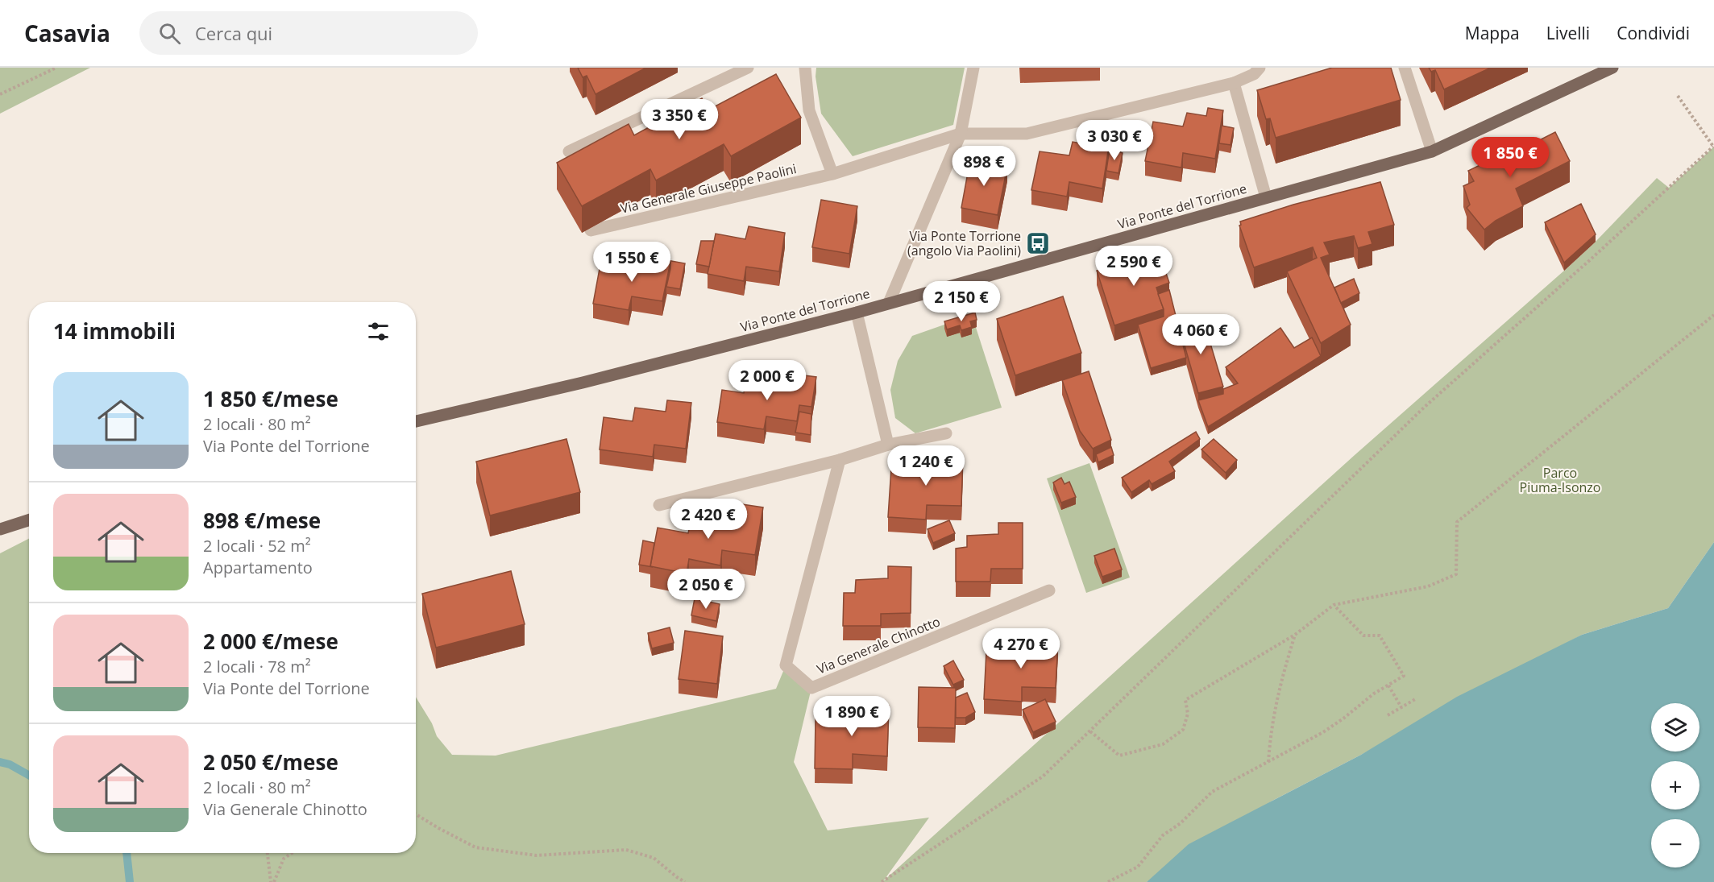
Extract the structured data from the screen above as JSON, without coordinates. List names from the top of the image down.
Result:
{
  "streets": {
    "main road": ["Via Ponte del Torrione"],
    "street": ["Via Generale Giuseppe Paolini", "Via Generale Chinotto"]
  },
  "parks": ["Parco Piuma-Isonzo"],
  "places": {
    "bus stop": ["Via Ponte Torrione (angolo Via Paolini)"]
  },
  "page": {
    "header": "Casavia",
    "search": "Cerca qui",
    "nav": ["Mappa", "Livelli", "Condividi"],
    "price": [
      "3 350 €",
      "3 030 €",
      "1 850 €",
      "898 €",
      "1 550 €",
      "2 590 €",
      "2 150 €",
      "4 060 €",
      "2 000 €",
      "1 240 €",
      "2 420 €",
      "2 050 €",
      "4 270 €",
      "1 890 €"
    ],
    "heading": "14 immobili",
    "list": [
      {
        "name": "1 850 €/mese",
        "note": "2 locali · 80 m² · Via Ponte del Torrione"
      },
      {
        "name": "898 €/mese",
        "note": "2 locali · 52 m² · Appartamento"
      },
      {
        "name": "2 000 €/mese",
        "note": "2 locali · 78 m² · Via Ponte del Torrione"
      },
      {
        "name": "2 050 €/mese",
        "note": "2 locali · 80 m² · Via Generale Chinotto"
      }
    ],
    "map_buttons": ["+", "−"]
  }
}
